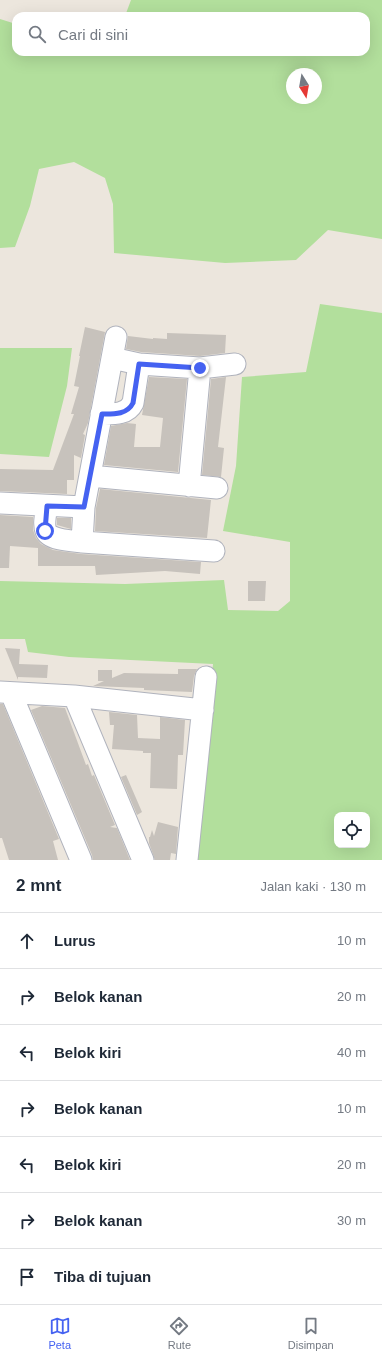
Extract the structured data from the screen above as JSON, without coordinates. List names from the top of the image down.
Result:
{
  "north": "bottom",
  "page": {
    "search": "Cari di sini",
    "heading": ["2 mnt", "Jalan kaki · 130 m"],
    "list": [
      ["Lurus", "10 m"],
      ["Belok kanan", "20 m"],
      ["Belok kiri", "40 m"],
      ["Belok kanan", "10 m"],
      ["Belok kiri", "20 m"],
      ["Belok kanan", "30 m"],
      "Tiba di tujuan"
    ],
    "nav": ["Peta", "Rute", "Disimpan"]
  }
}
